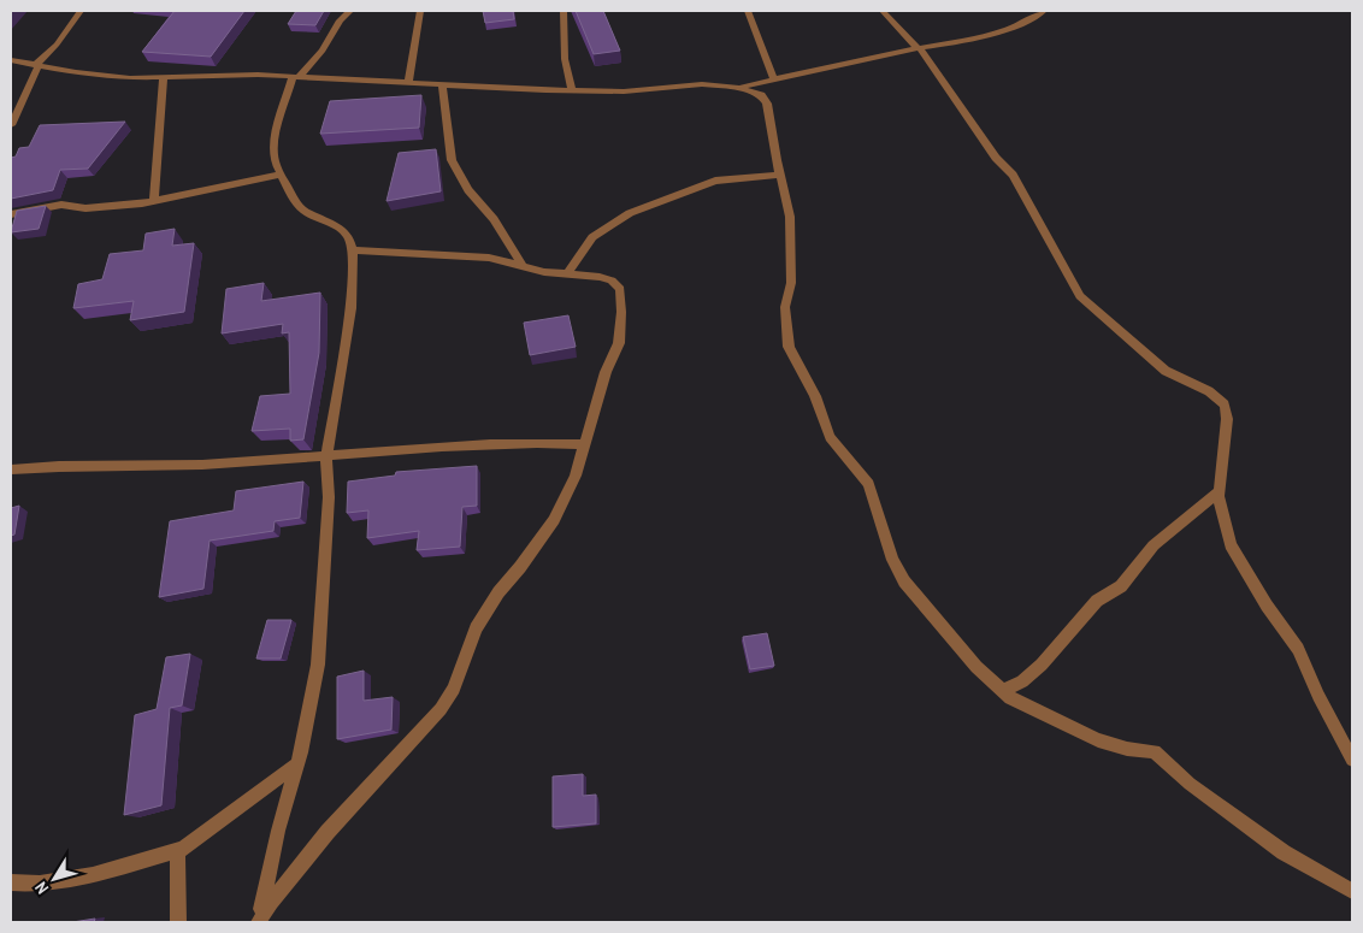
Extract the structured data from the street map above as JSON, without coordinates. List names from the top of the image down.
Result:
{
  "north": "bottom left"
}
